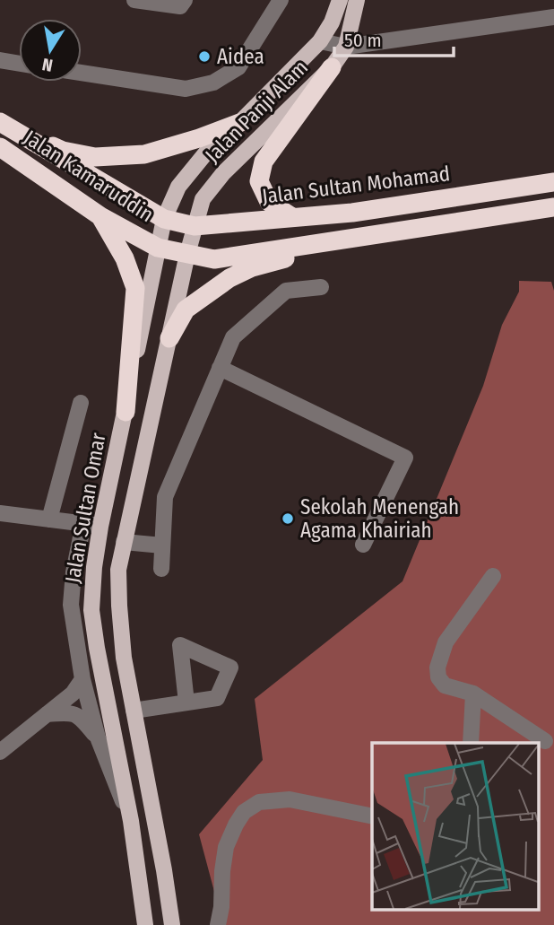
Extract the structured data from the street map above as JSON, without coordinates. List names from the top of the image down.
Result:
{
  "streets": {
    "highway": ["Jalan Kamaruddin", "Jalan Sultan Mohamad"],
    "main road": ["Jalan Panji Alam", "Jalan Sultan Omar"]
  },
  "crossings": [
    ["Jalan Panji Alam", "Jalan Kamaruddin"],
    ["Jalan Panji Alam", "Jalan Sultan Mohamad"],
    ["Jalan Panji Alam", "Jalan Sultan Omar"],
    ["Jalan Kamaruddin", "Jalan Sultan Mohamad"],
    ["Jalan Kamaruddin", "Jalan Sultan Omar"]
  ],
  "places": ["Aidea", "Sekolah Menengah Agama Khairiah"],
  "scale_bar": "50 m",
  "north": "bottom"
}
